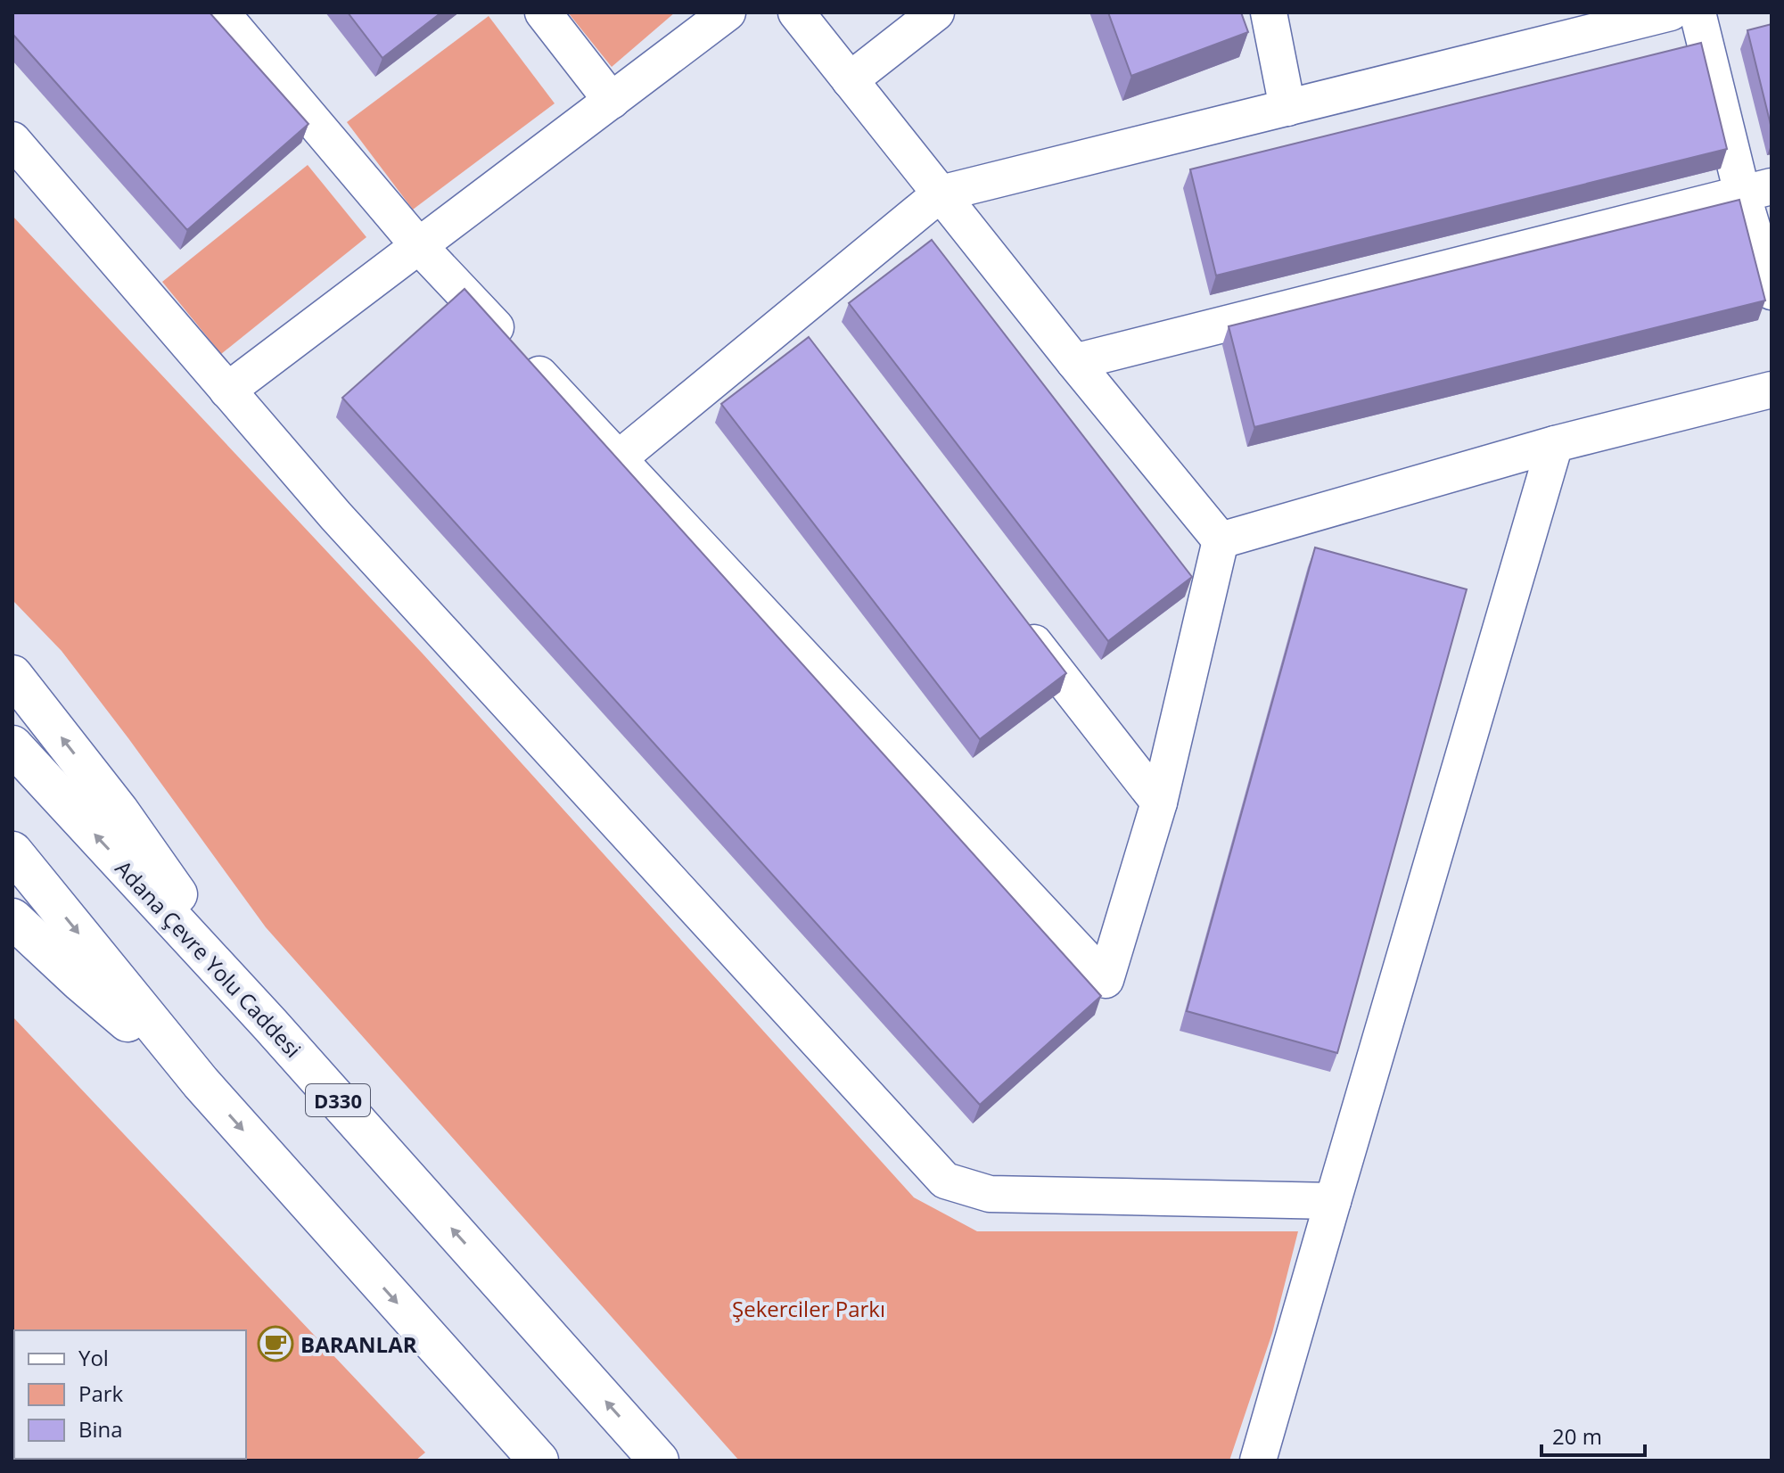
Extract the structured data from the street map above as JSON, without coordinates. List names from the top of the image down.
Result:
{
  "streets": {
    "highway": ["Adana Çevre Yolu Caddesi", "D330"]
  },
  "parks": ["Şekerciler Parkı"],
  "places": {
    "cafe": ["BARANLAR"]
  },
  "legend": ["Yol", "Park", "Bina"],
  "scale_bar": "20 m"
}
